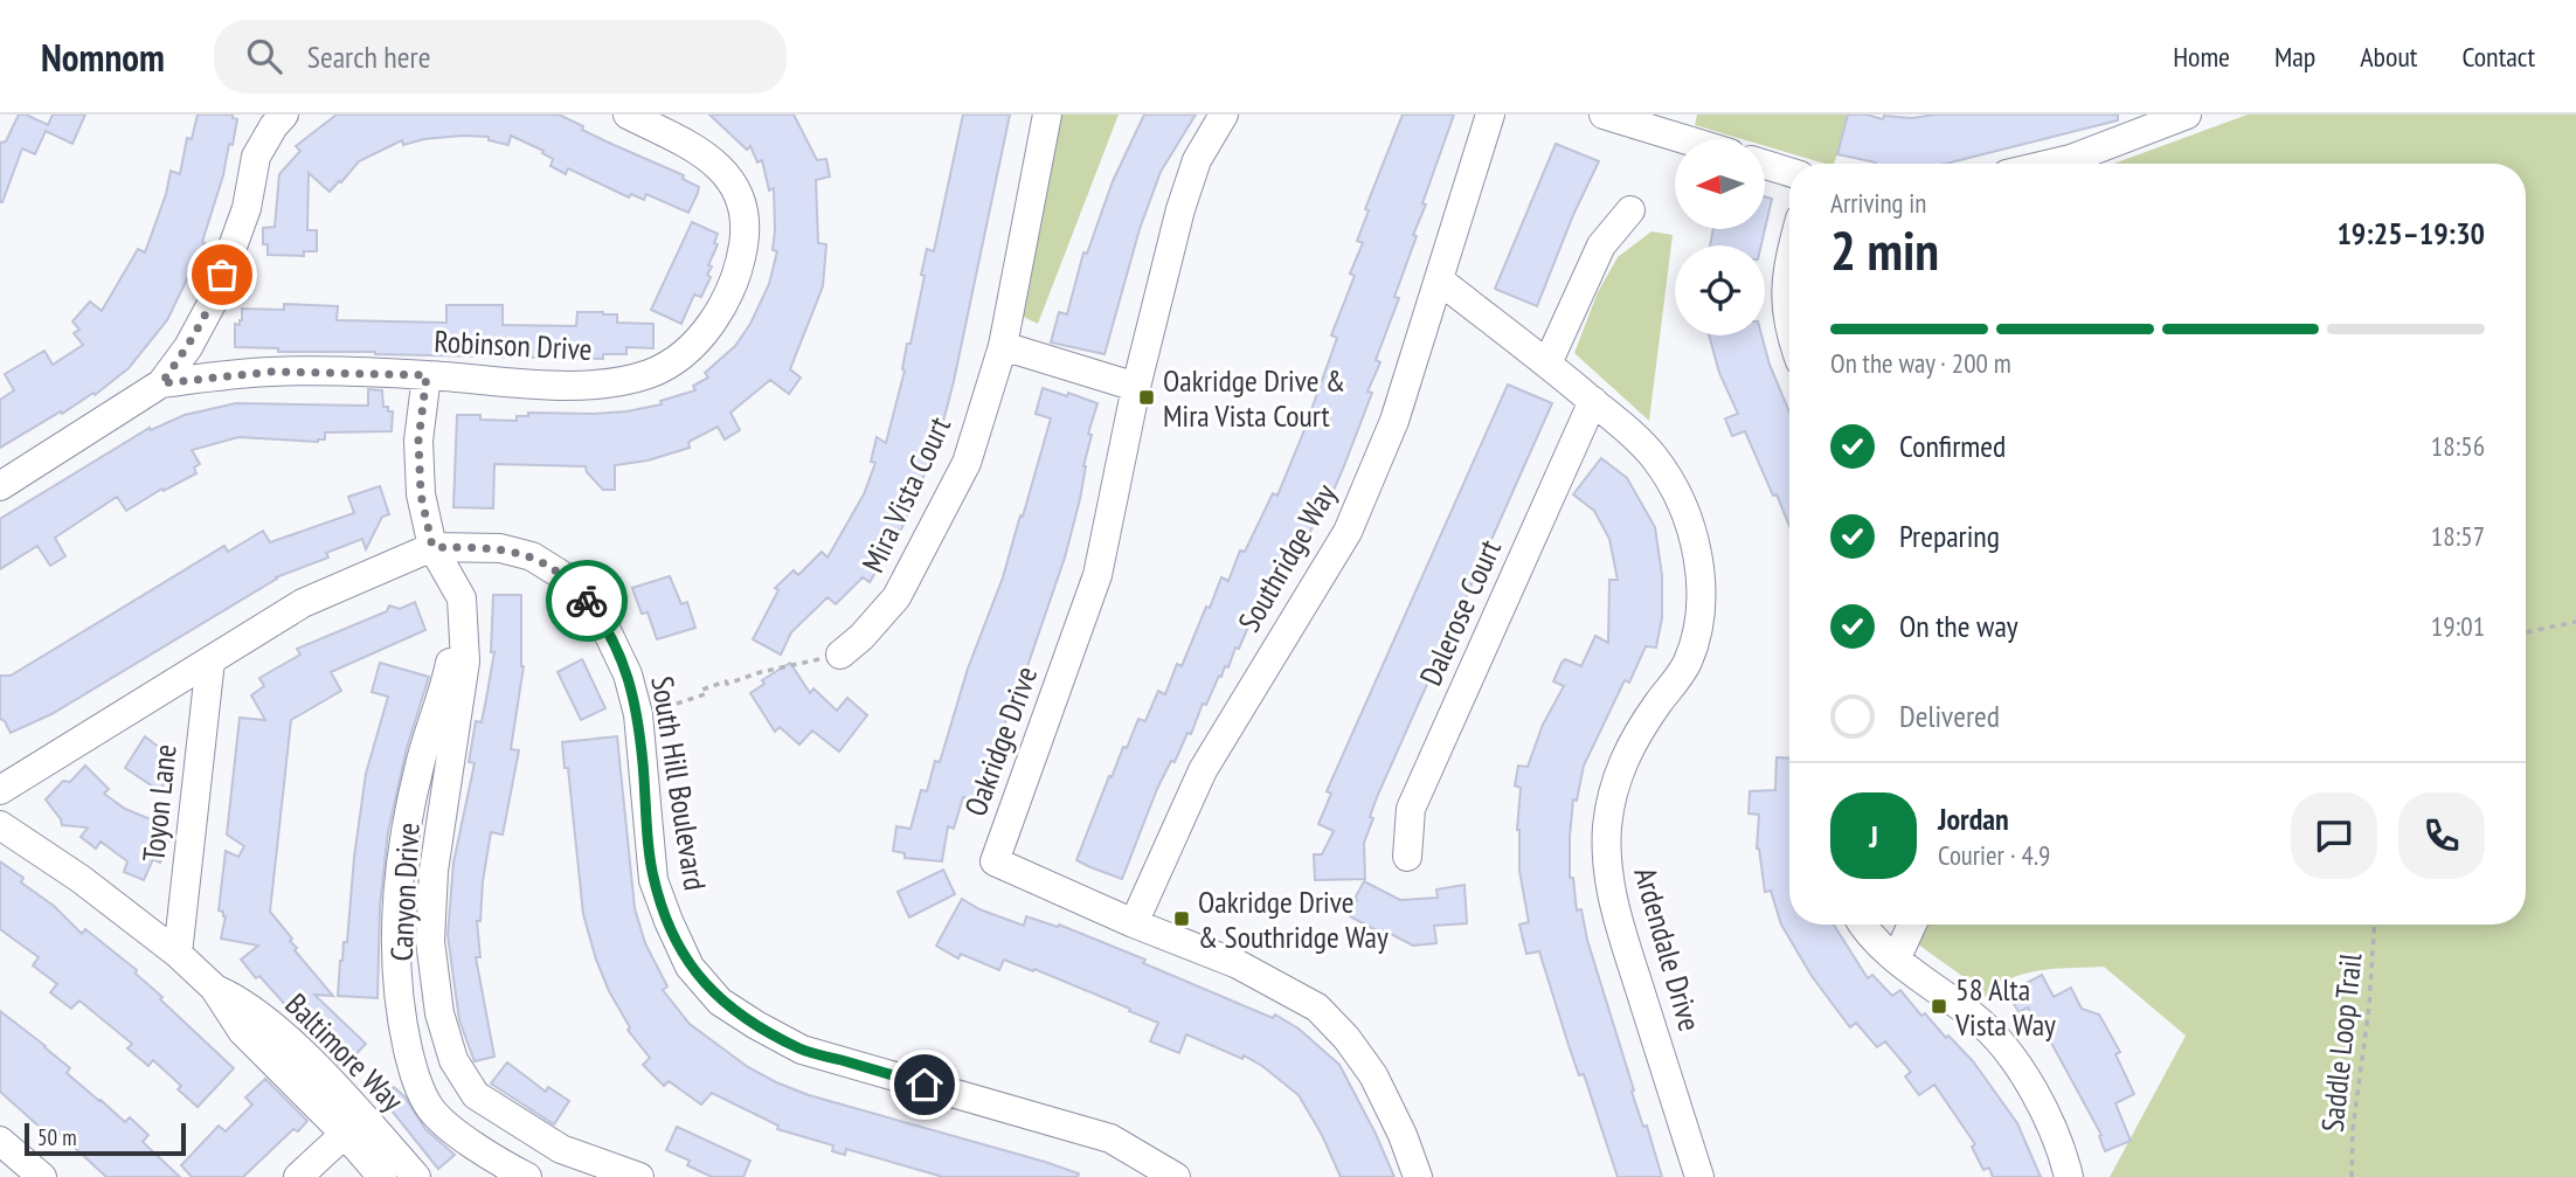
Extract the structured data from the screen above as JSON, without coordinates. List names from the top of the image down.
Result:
{
  "streets": {
    "street": [
      "Robinson Drive",
      "Mira Vista Court",
      "Southridge Way",
      "Dalerose Court",
      "Oakridge Drive",
      "South Hill Boulevard",
      "Toyon Lane",
      "Canyon Drive",
      "Ardendale Drive",
      "Baltimore Way"
    ],
    "path": ["Saddle Loop Trail"]
  },
  "crossings": [
    ["Robinson Drive", "Canyon Drive"],
    ["Southridge Way", "Oakridge Drive"],
    ["Southridge Way", "Ardendale Drive"],
    ["Dalerose Court", "Ardendale Drive"],
    ["South Hill Boulevard", "Toyon Lane"],
    ["South Hill Boulevard", "Canyon Drive"],
    ["Toyon Lane", "Baltimore Way"]
  ],
  "places": {
    "transit": ["Oakridge Drive & Mira Vista Court", "Oakridge Drive & Southridge Way", "58 Alta Vista Way"]
  },
  "scale_bar": "50 m",
  "north": "left",
  "page": {
    "header": "Nomnom",
    "search": "Search here",
    "nav": [
      "Home",
      "Map",
      "About",
      "Contact"
    ],
    "heading": ["2 min", "Arriving in", "19:25–19:30"],
    "panel": ["Jordan", "Courier · 4.9"],
    "bar": "On the way · 200 m",
    "list": [
      ["Confirmed", "18:56"],
      ["Preparing", "18:57"],
      ["On the way", "19:01"],
      "Delivered"
    ],
    "round": "J",
    "scale": "50 m"
  }
}
